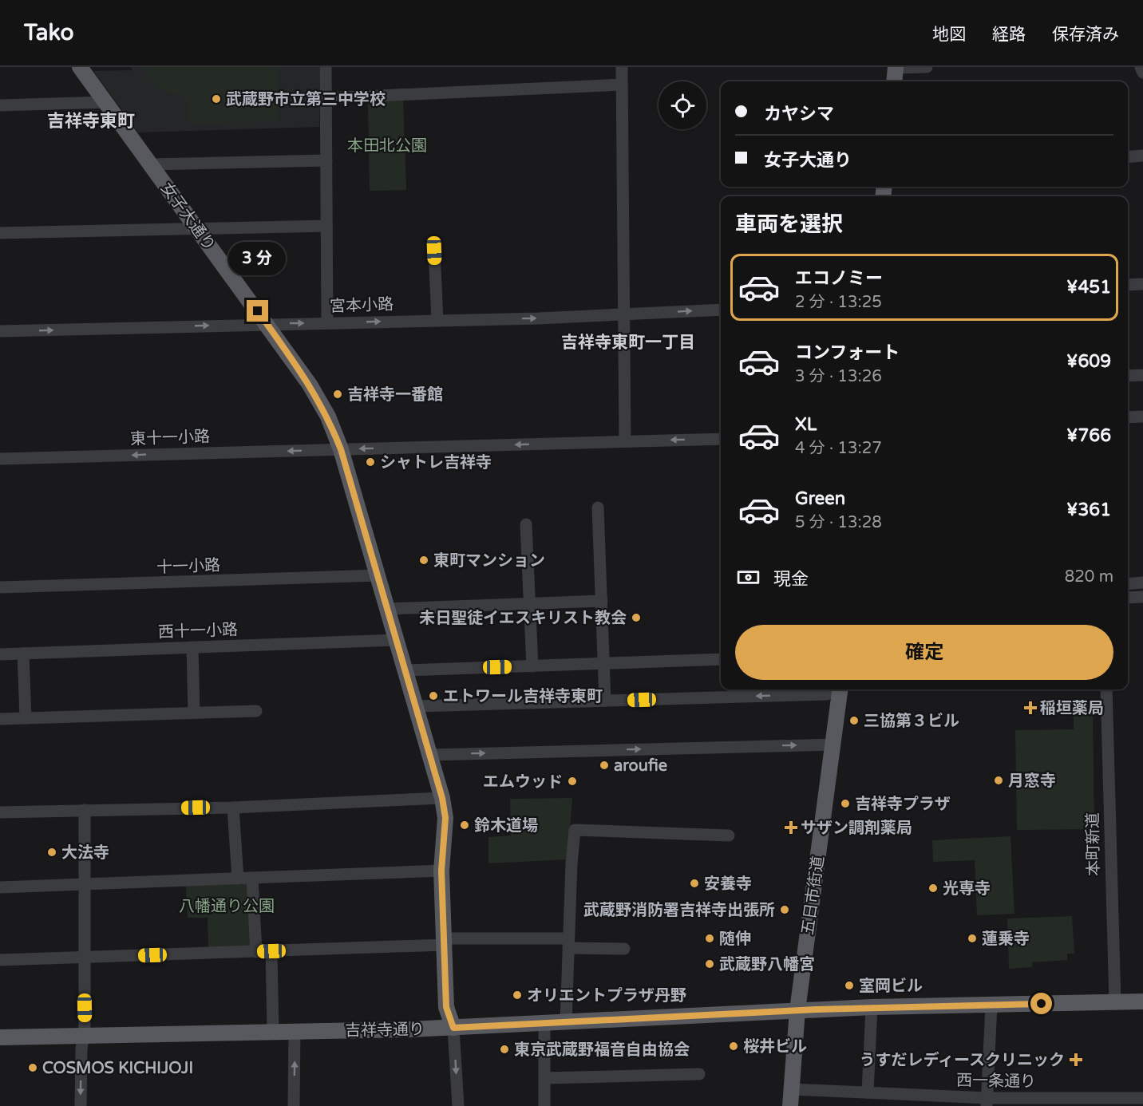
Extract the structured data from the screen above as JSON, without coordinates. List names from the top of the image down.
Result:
{
  "streets": {
    "main road": ["女子大通り", "五日市街道", "吉祥寺通り"],
    "street": [
      "宮本小路",
      "東十一小路",
      "十一小路",
      "西十一小路",
      "本町新道",
      "西一条通り"
    ]
  },
  "crossings": [
    ["女子大通り", "宮本小路"],
    ["女子大通り", "東十一小路"],
    ["女子大通り", "十一小路"],
    ["女子大通り", "西十一小路"],
    ["女子大通り", "吉祥寺通り"],
    ["本町新道", "吉祥寺通り"],
    ["五日市街道", "吉祥寺通り"],
    ["五日市街道", "西一条通り"]
  ],
  "one_way": ["東十一小路"],
  "districts": ["吉祥寺東町", "吉祥寺東町一丁目"],
  "parks": ["本田北公園", "八幡通り公園"],
  "places": {
    "other": [
      "武蔵野市立第三中学校",
      "吉祥寺一番館",
      "シャトレ吉祥寺",
      "東町マンション",
      "未日聖徒イエスキリスト教会",
      "エトワール吉祥寺東町",
      "三協第３ビル",
      "aroufie",
      "月窓寺",
      "エムウッド",
      "吉祥寺プラザ",
      "鈴木道場",
      "大法寺",
      "安養寺",
      "光専寺",
      "武蔵野消防署吉祥寺出張所",
      "随伸",
      "蓮乗寺",
      "武蔵野八幡宮",
      "室岡ビル",
      "オリエントプラザ丹野",
      "桜井ビル",
      "東京武蔵野福音自由協会",
      "COSMOS KICHIJOJI"
    ],
    "health": ["稲垣薬局", "サザン調剤薬局", "うすだレディースクリニック"]
  },
  "page": {
    "header": "Tako",
    "nav": ["地図", "経路", "保存済み"],
    "banner": ["カヤシマ", "女子大通り"],
    "heading": "車両を選択",
    "bubble": "3 分",
    "list": [
      {
        "name": "エコノミー",
        "note": "2 分 · 13:25",
        "value": "¥451"
      },
      {
        "name": "コンフォート",
        "note": "3 分 · 13:26",
        "value": "¥609"
      },
      {
        "name": "XL",
        "note": "4 分 · 13:27",
        "value": "¥766"
      },
      {
        "name": "Green",
        "note": "5 分 · 13:28",
        "value": "¥361"
      }
    ],
    "pay": ["現金", "820 m"],
    "buttons": "確定"
  }
}
